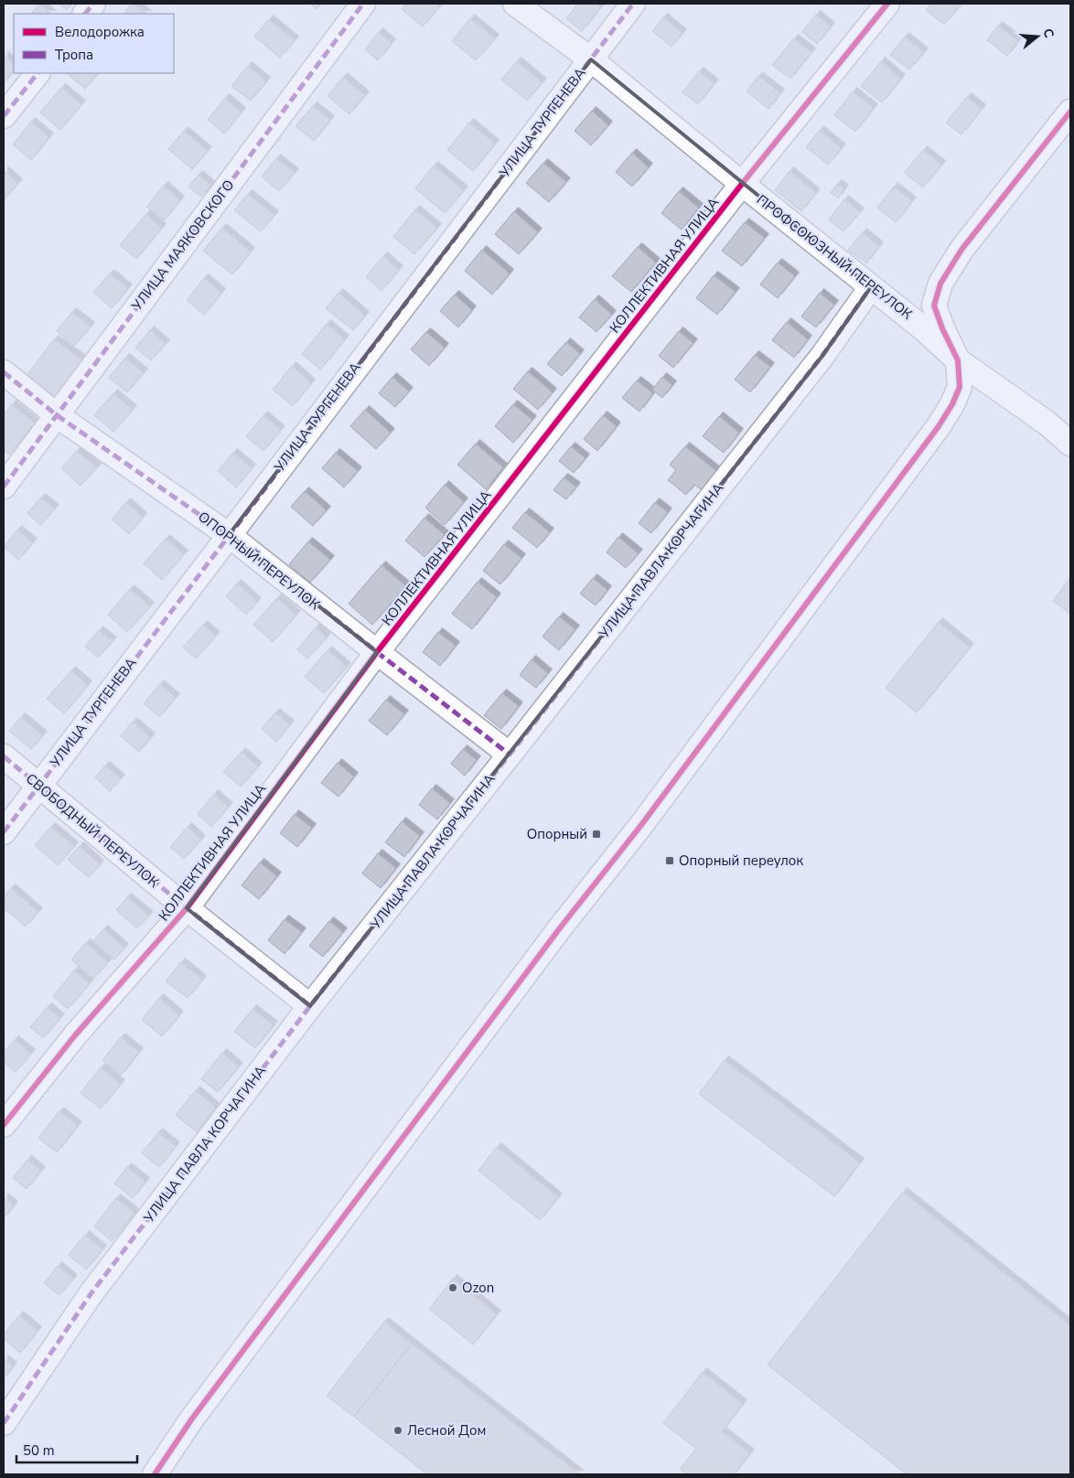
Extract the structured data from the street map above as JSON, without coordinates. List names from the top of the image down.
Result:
{
  "streets": {
    "street": [
      "УЛИЦА ТУРГЕНЕВА",
      "УЛИЦА МАЯКОВСКОГО",
      "ПРОФСОЮЗНЫЙ ПЕРЕУЛОК",
      "КОЛЛЕКТИВНАЯ УЛИЦА",
      "ОПОРНЫЙ ПЕРЕУЛОК",
      "УЛИЦА ПАВЛА КОРЧАГИНА",
      "СВОБОДНЫЙ ПЕРЕУЛОК"
    ]
  },
  "crossings": [
    ["УЛИЦА ТУРГЕНЕВА", "ПРОФСОЮЗНЫЙ ПЕРЕУЛОК"],
    ["УЛИЦА ТУРГЕНЕВА", "ОПОРНЫЙ ПЕРЕУЛОК"],
    ["УЛИЦА ТУРГЕНЕВА", "СВОБОДНЫЙ ПЕРЕУЛОК"],
    ["УЛИЦА МАЯКОВСКОГО", "ОПОРНЫЙ ПЕРЕУЛОК"],
    ["ПРОФСОЮЗНЫЙ ПЕРЕУЛОК", "КОЛЛЕКТИВНАЯ УЛИЦА"],
    ["ПРОФСОЮЗНЫЙ ПЕРЕУЛОК", "УЛИЦА ПАВЛА КОРЧАГИНА"],
    ["КОЛЛЕКТИВНАЯ УЛИЦА", "ОПОРНЫЙ ПЕРЕУЛОК"],
    ["КОЛЛЕКТИВНАЯ УЛИЦА", "СВОБОДНЫЙ ПЕРЕУЛОК"],
    ["ОПОРНЫЙ ПЕРЕУЛОК", "УЛИЦА ПАВЛА КОРЧАГИНА"],
    ["УЛИЦА ПАВЛА КОРЧАГИНА", "СВОБОДНЫЙ ПЕРЕУЛОК"]
  ],
  "places": {
    "transit": ["Опорный", "Опорный переулок"],
    "other": ["Ozon", "Лесной Дом"]
  },
  "legend": ["Велодорожка", "Тропа"],
  "scale_bar": "50 m",
  "north": "right"
}
